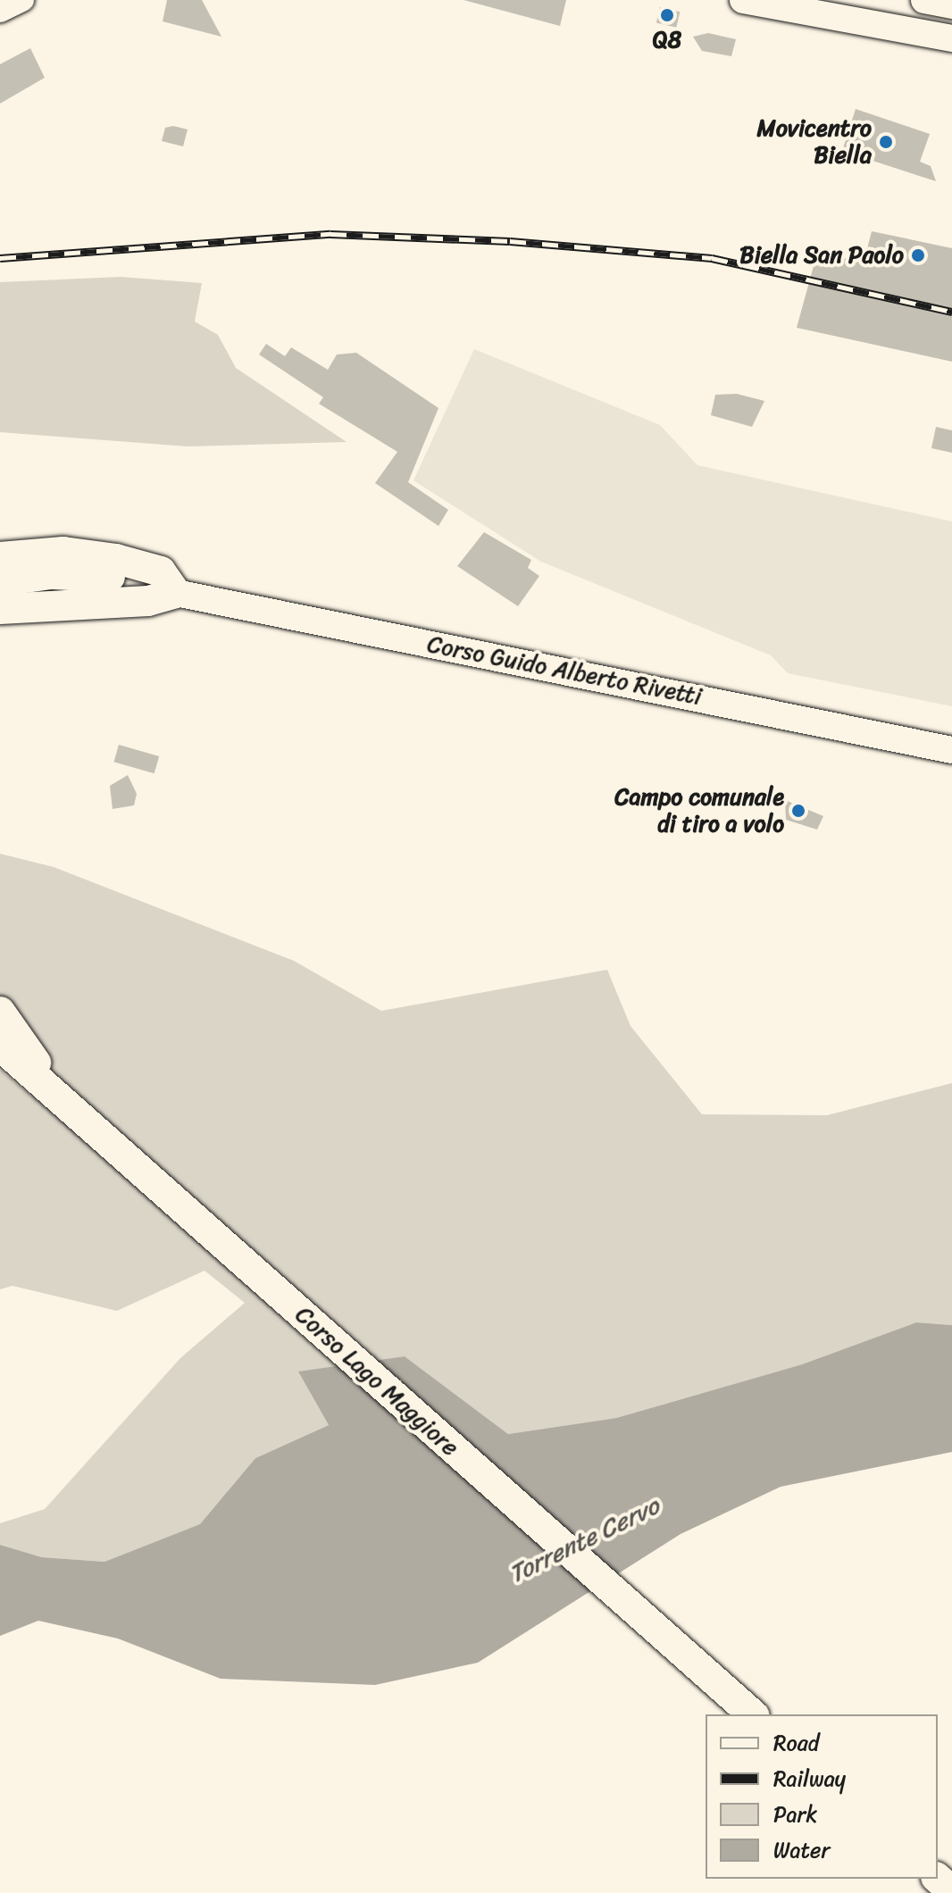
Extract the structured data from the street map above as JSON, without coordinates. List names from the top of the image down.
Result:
{
  "streets": {
    "highway": ["Corso Lago Maggiore"],
    "main road": ["Corso Guido Alberto Rivetti"]
  },
  "water": ["Torrente Cervo"],
  "places": [
    "Q8",
    "Movicentro Biella",
    "Biella San Paolo",
    "Campo comunale di tiro a volo"
  ],
  "legend": [
    "Road",
    "Railway",
    "Park",
    "Water"
  ]
}
